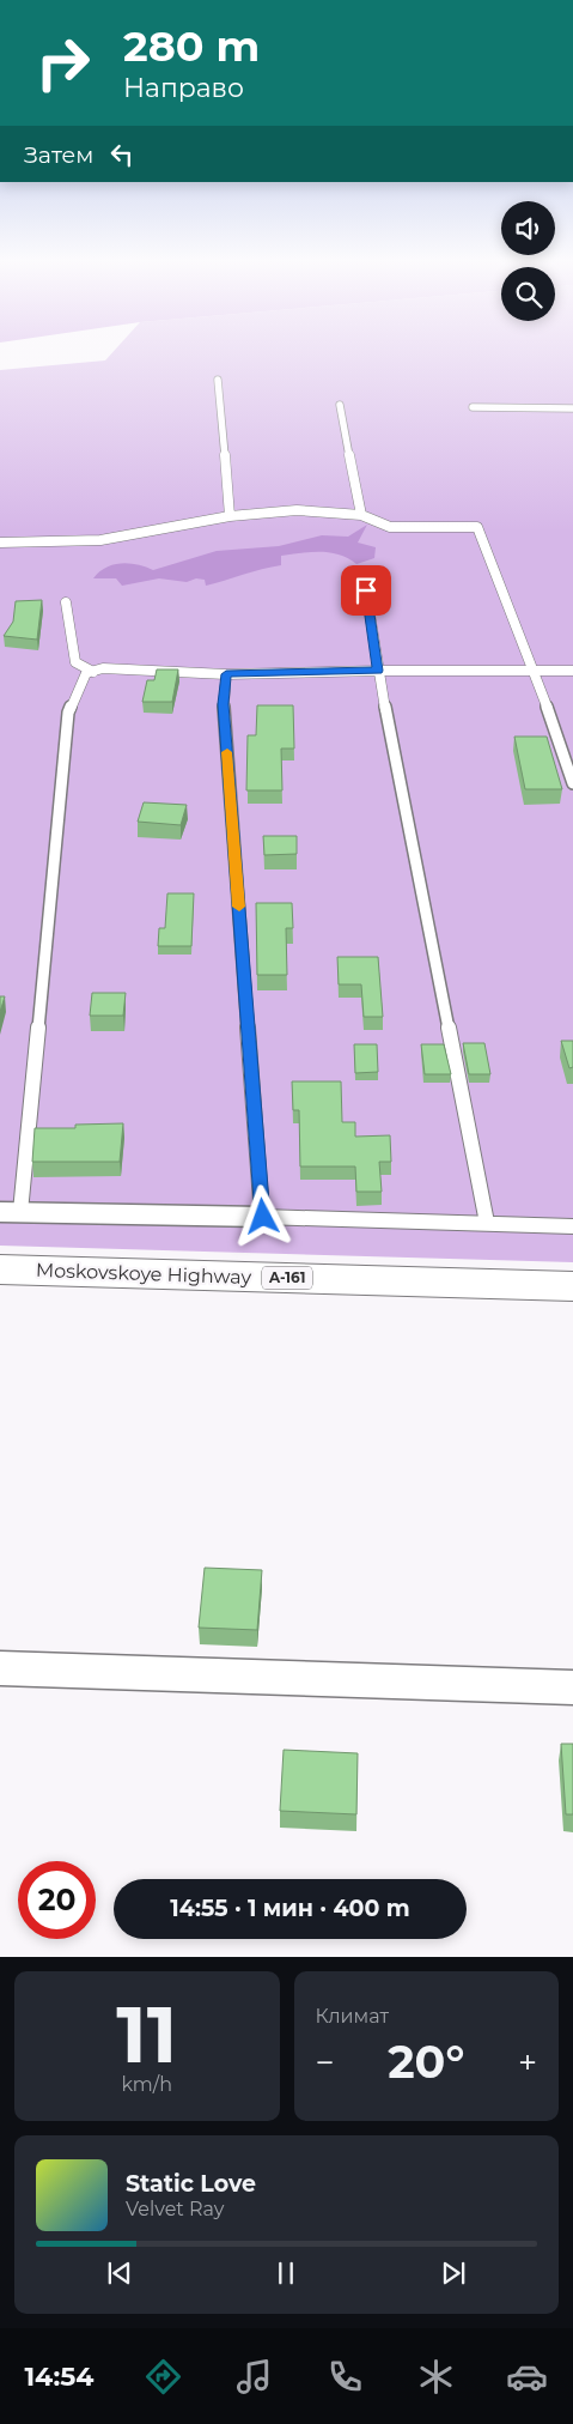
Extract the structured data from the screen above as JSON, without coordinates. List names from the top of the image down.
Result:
{
  "streets": {
    "highway": ["Moskovskoye Highway", "А-161"]
  },
  "page": {
    "turn": ["280 m", "Направо"],
    "then": "Затем",
    "limit": "20",
    "trip": "14:55 · 1 мин · 400 m",
    "tile": [
      ["11", "km/h"],
      "Климат"
    ],
    "heat": ["−", "20°", "+"],
    "song": ["Static Love", "Velvet Ray"],
    "tabs": "14:54"
  }
}
